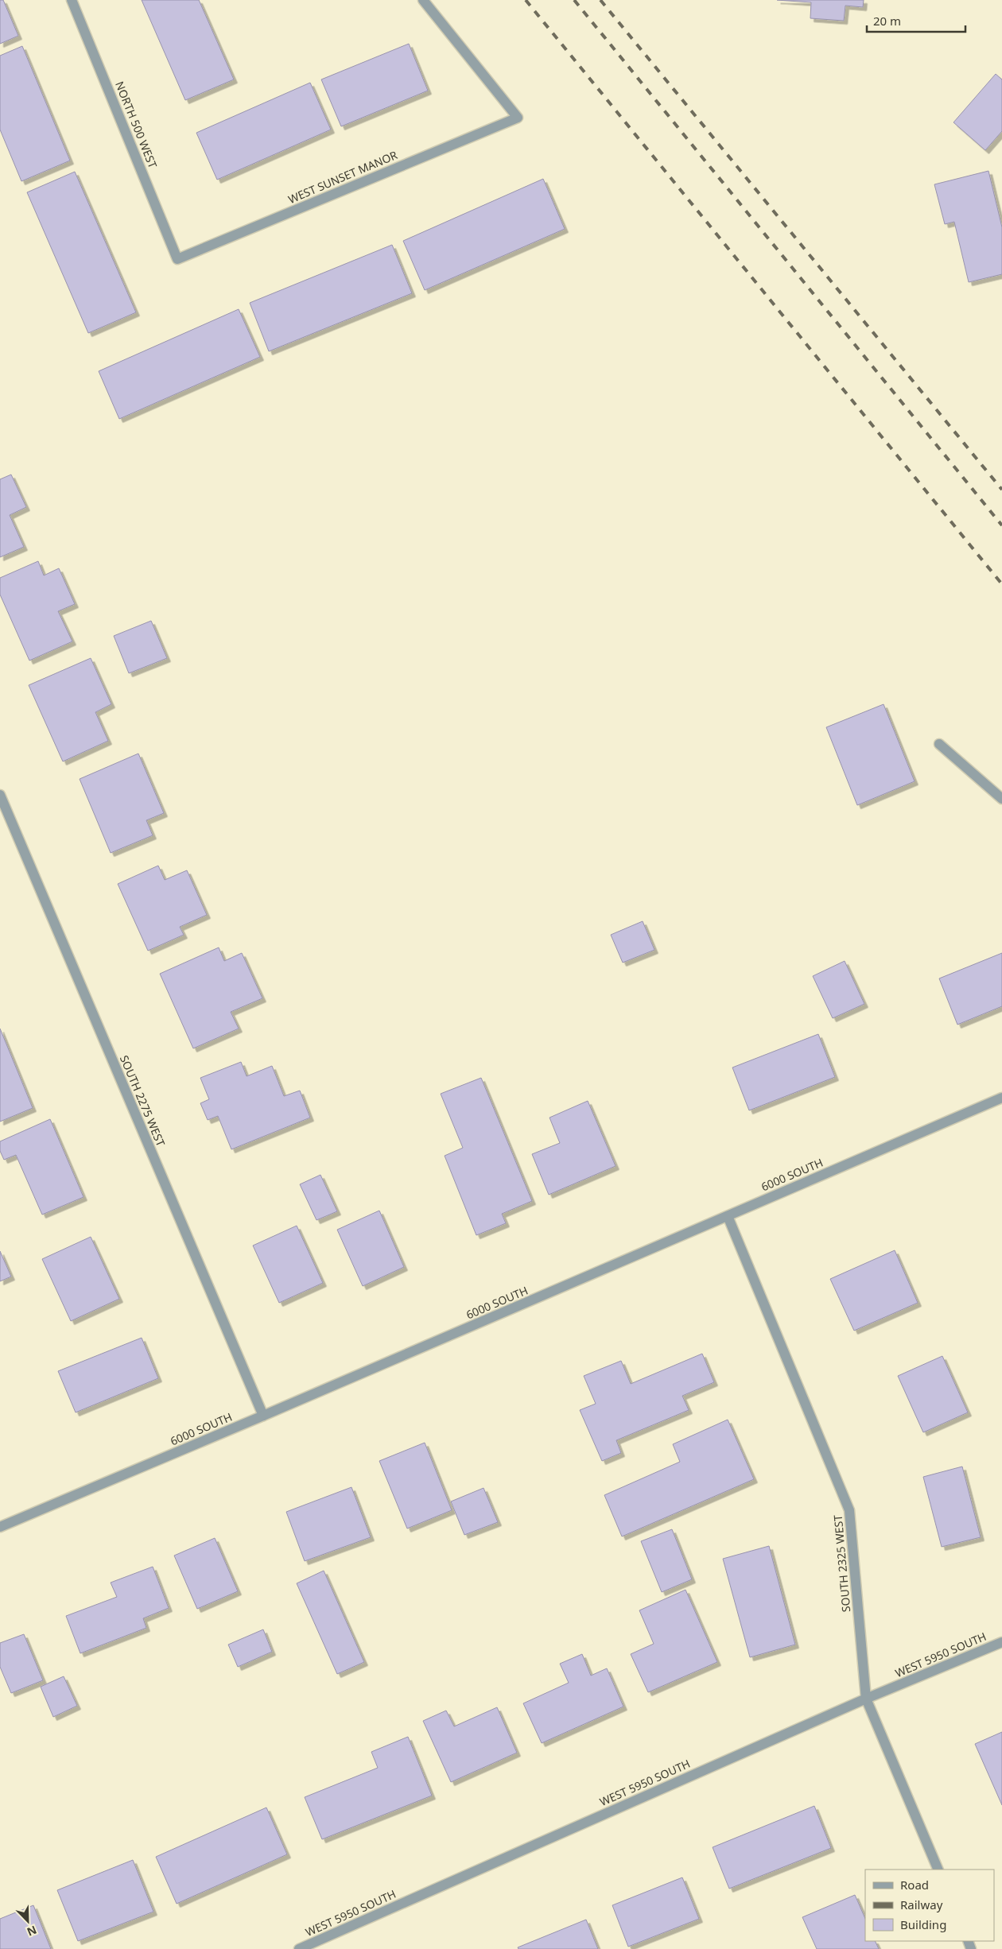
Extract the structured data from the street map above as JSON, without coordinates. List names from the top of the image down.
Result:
{
  "streets": {
    "street": [
      "NORTH 500 WEST",
      "WEST SUNSET MANOR",
      "SOUTH 2275 WEST",
      "6000 SOUTH",
      "SOUTH 2325 WEST",
      "WEST 5950 SOUTH"
    ]
  },
  "crossings": [
    ["NORTH 500 WEST", "WEST SUNSET MANOR"],
    ["SOUTH 2275 WEST", "6000 SOUTH"],
    ["6000 SOUTH", "SOUTH 2325 WEST"],
    ["SOUTH 2325 WEST", "WEST 5950 SOUTH"]
  ],
  "legend": ["Road", "Railway", "Building"],
  "scale_bar": "20 m",
  "north": "bottom right"
}
